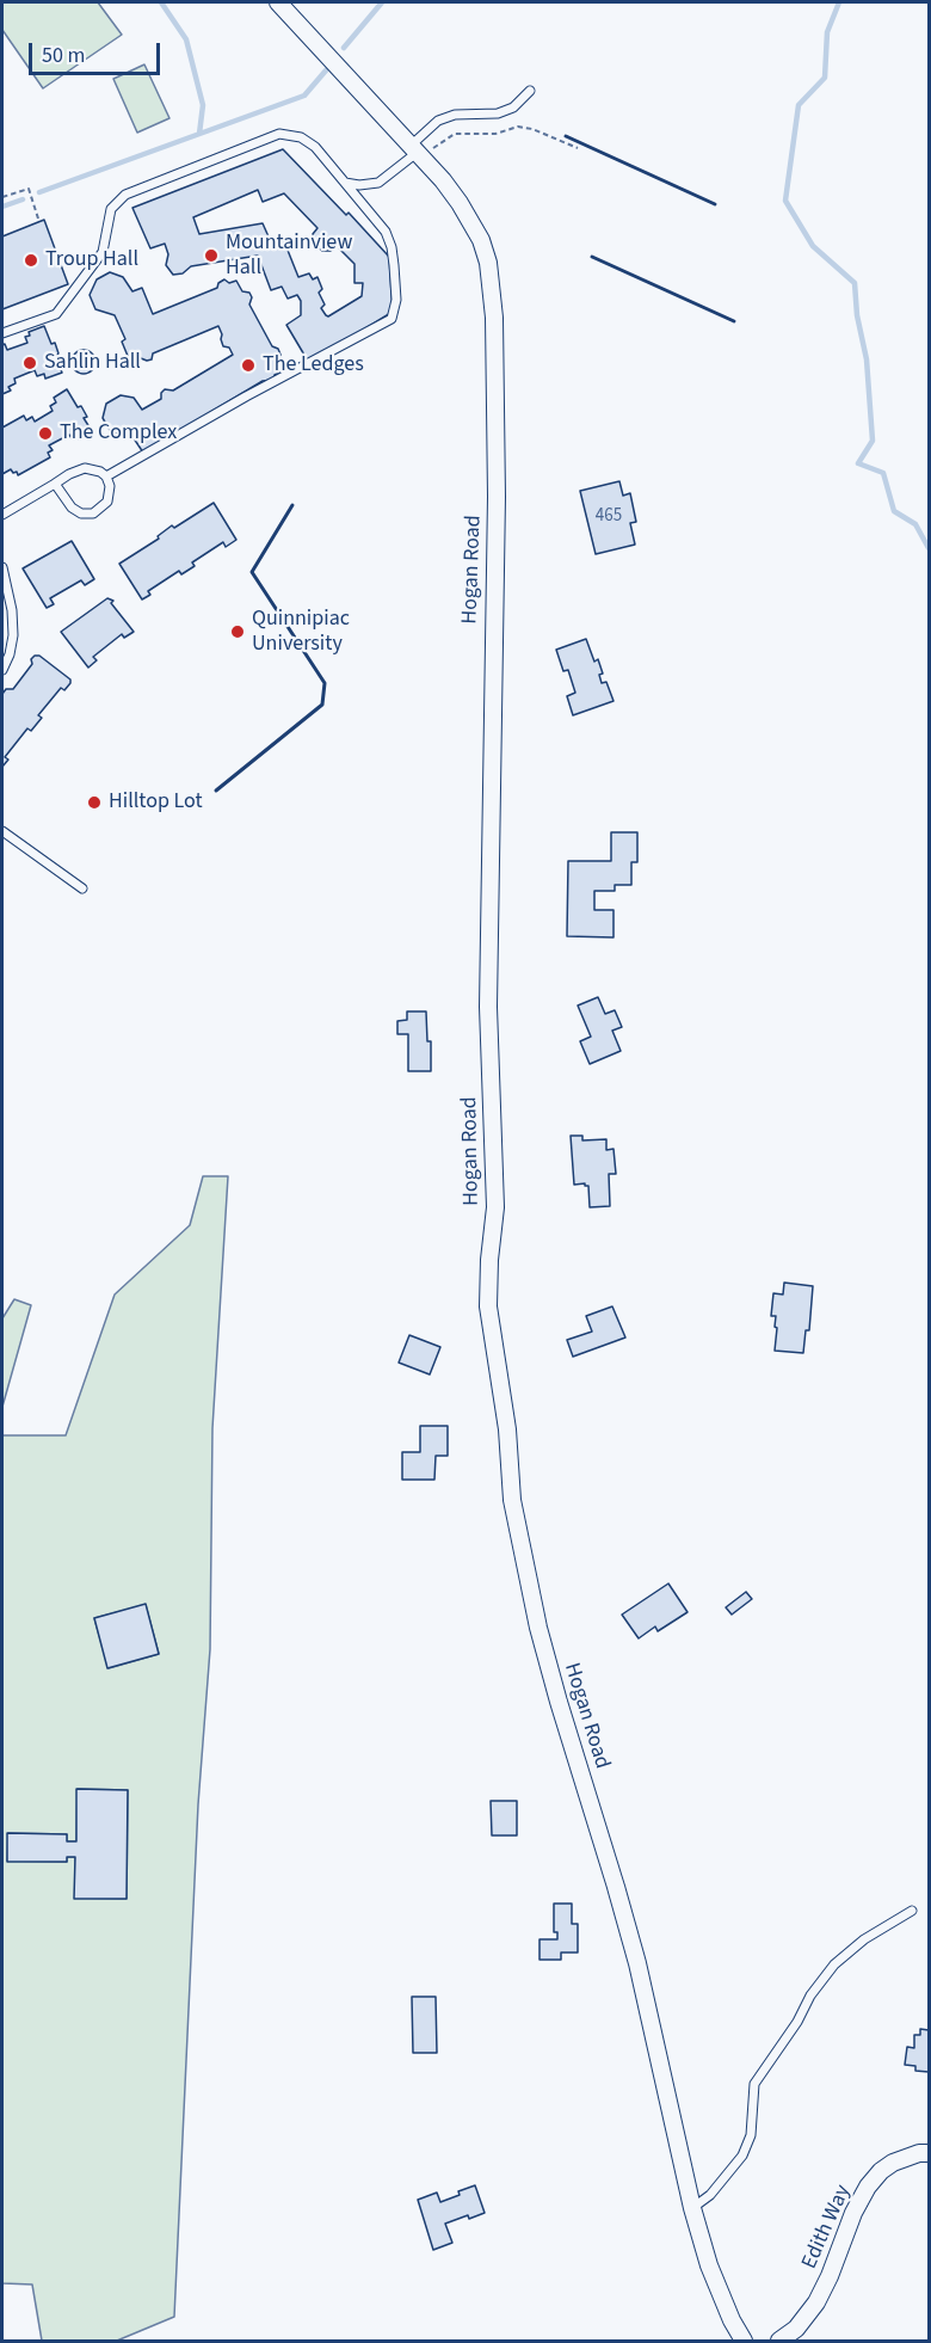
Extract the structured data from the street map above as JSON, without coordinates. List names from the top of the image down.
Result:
{
  "streets": {
    "street": ["Hogan Road", "Edith Way"]
  },
  "places": [
    "Mountainview Hall",
    "Troup Hall",
    "Sahlin Hall",
    "The Ledges",
    "The Complex",
    "Quinnipiac University",
    "Hilltop Lot"
  ],
  "house_numbers": ["465"],
  "scale_bar": "50 m"
}
